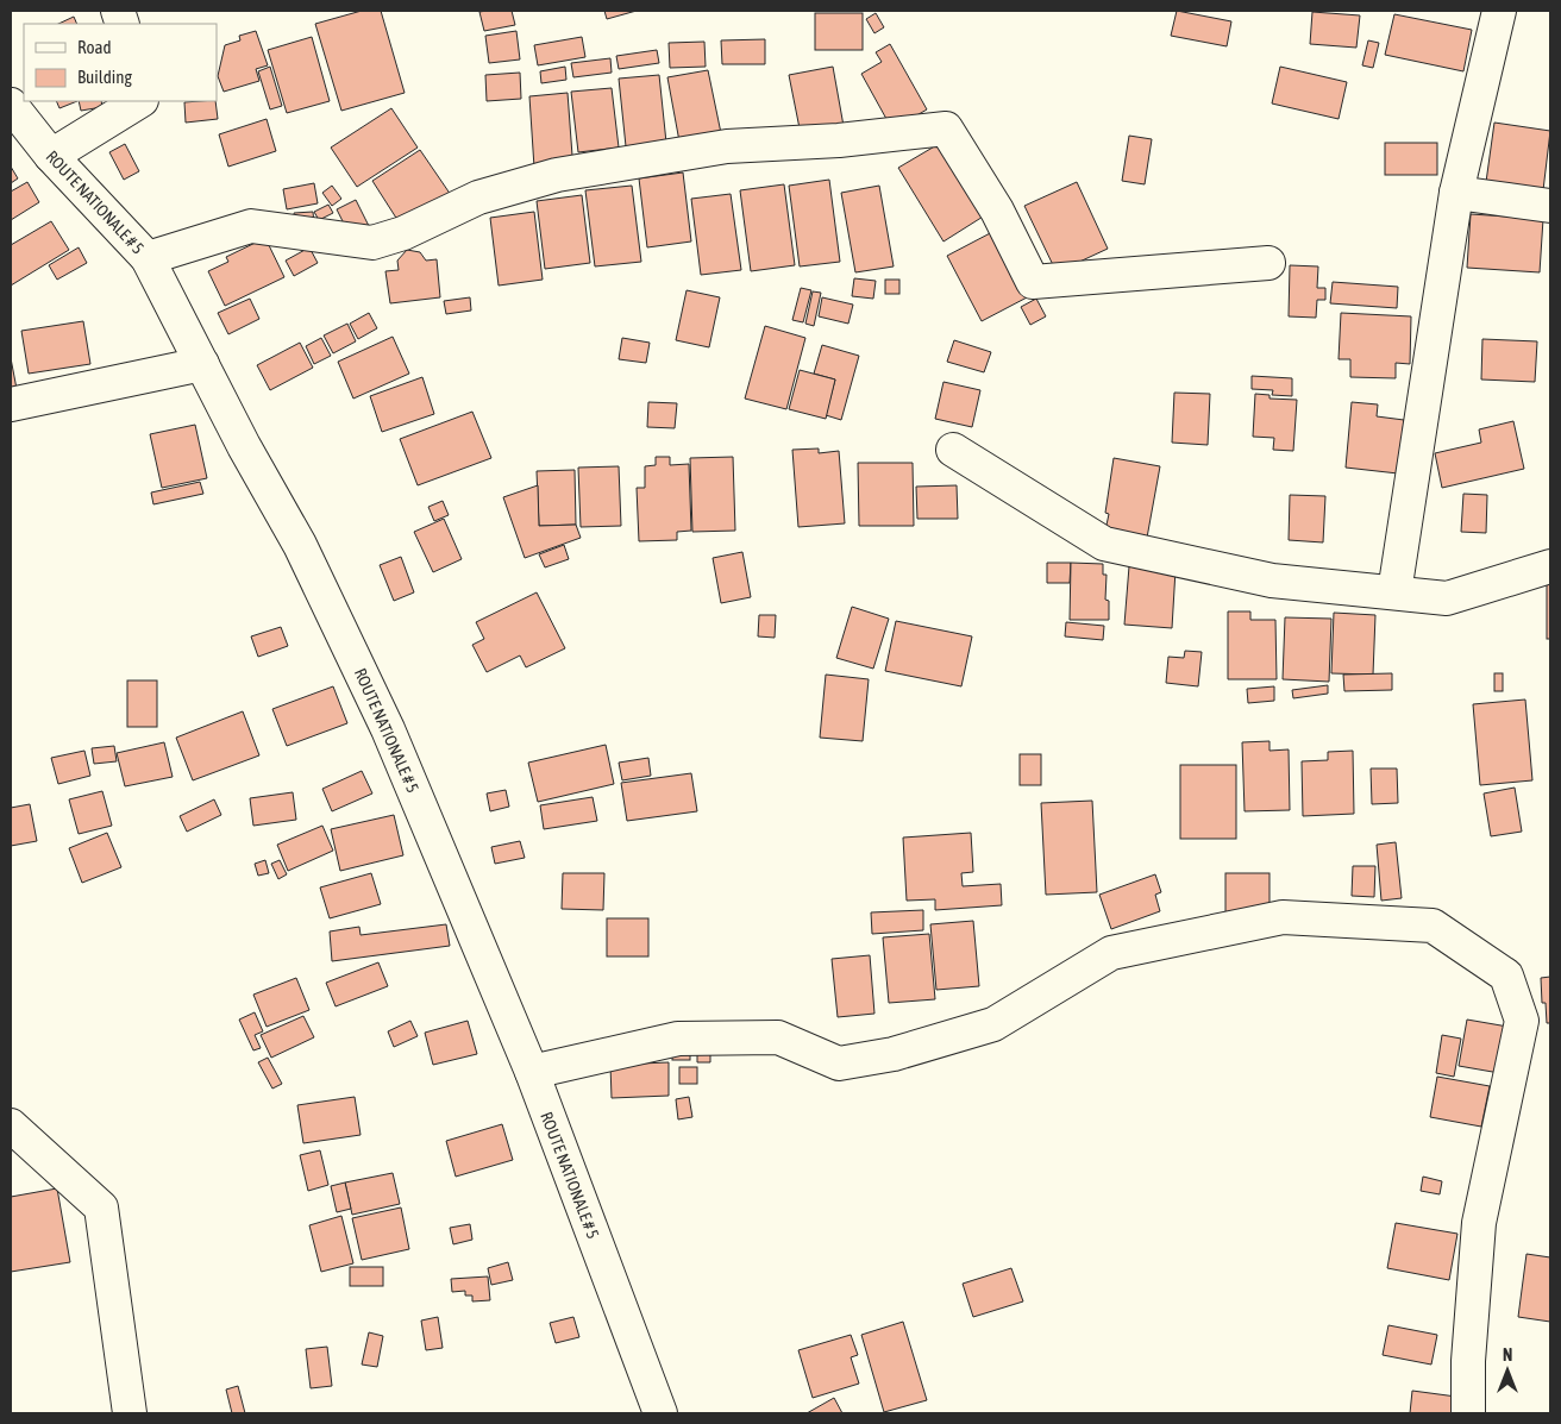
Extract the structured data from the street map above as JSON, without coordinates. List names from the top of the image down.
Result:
{
  "streets": {
    "street": ["ROUTE NATIONALE # 5"]
  },
  "legend": ["Road", "Building"],
  "north": "top"
}
